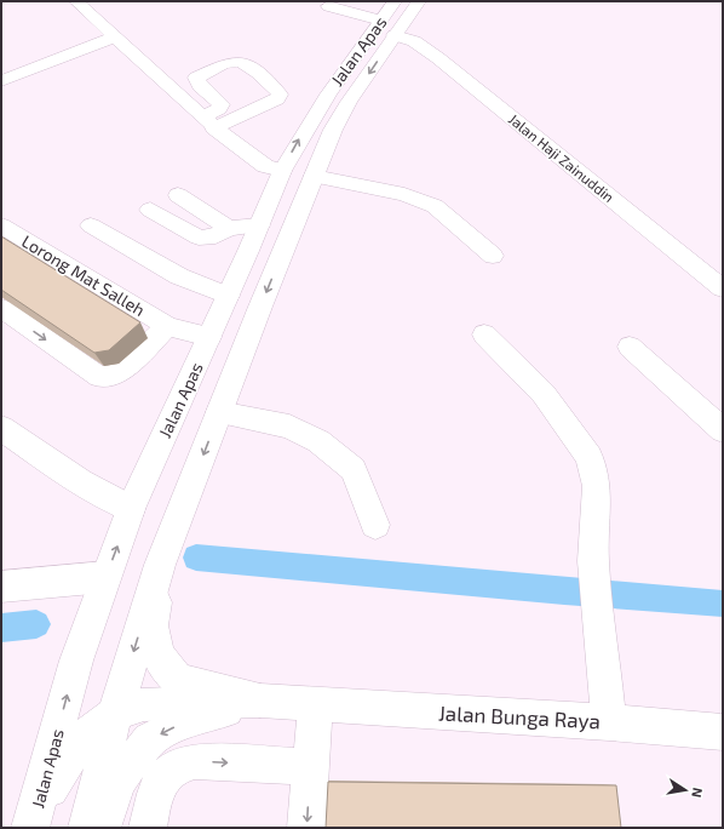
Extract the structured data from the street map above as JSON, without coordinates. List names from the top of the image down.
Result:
{
  "streets": {
    "main road": [
      "Jalan Apas",
      "Jalan Haji Zainuddin",
      "Lorong Mat Salleh",
      "Jalan Bunga Raya"
    ]
  },
  "crossings": [
    ["Jalan Apas", "Jalan Haji Zainuddin"],
    ["Jalan Apas", "Lorong Mat Salleh"]
  ],
  "north": "right"
}
